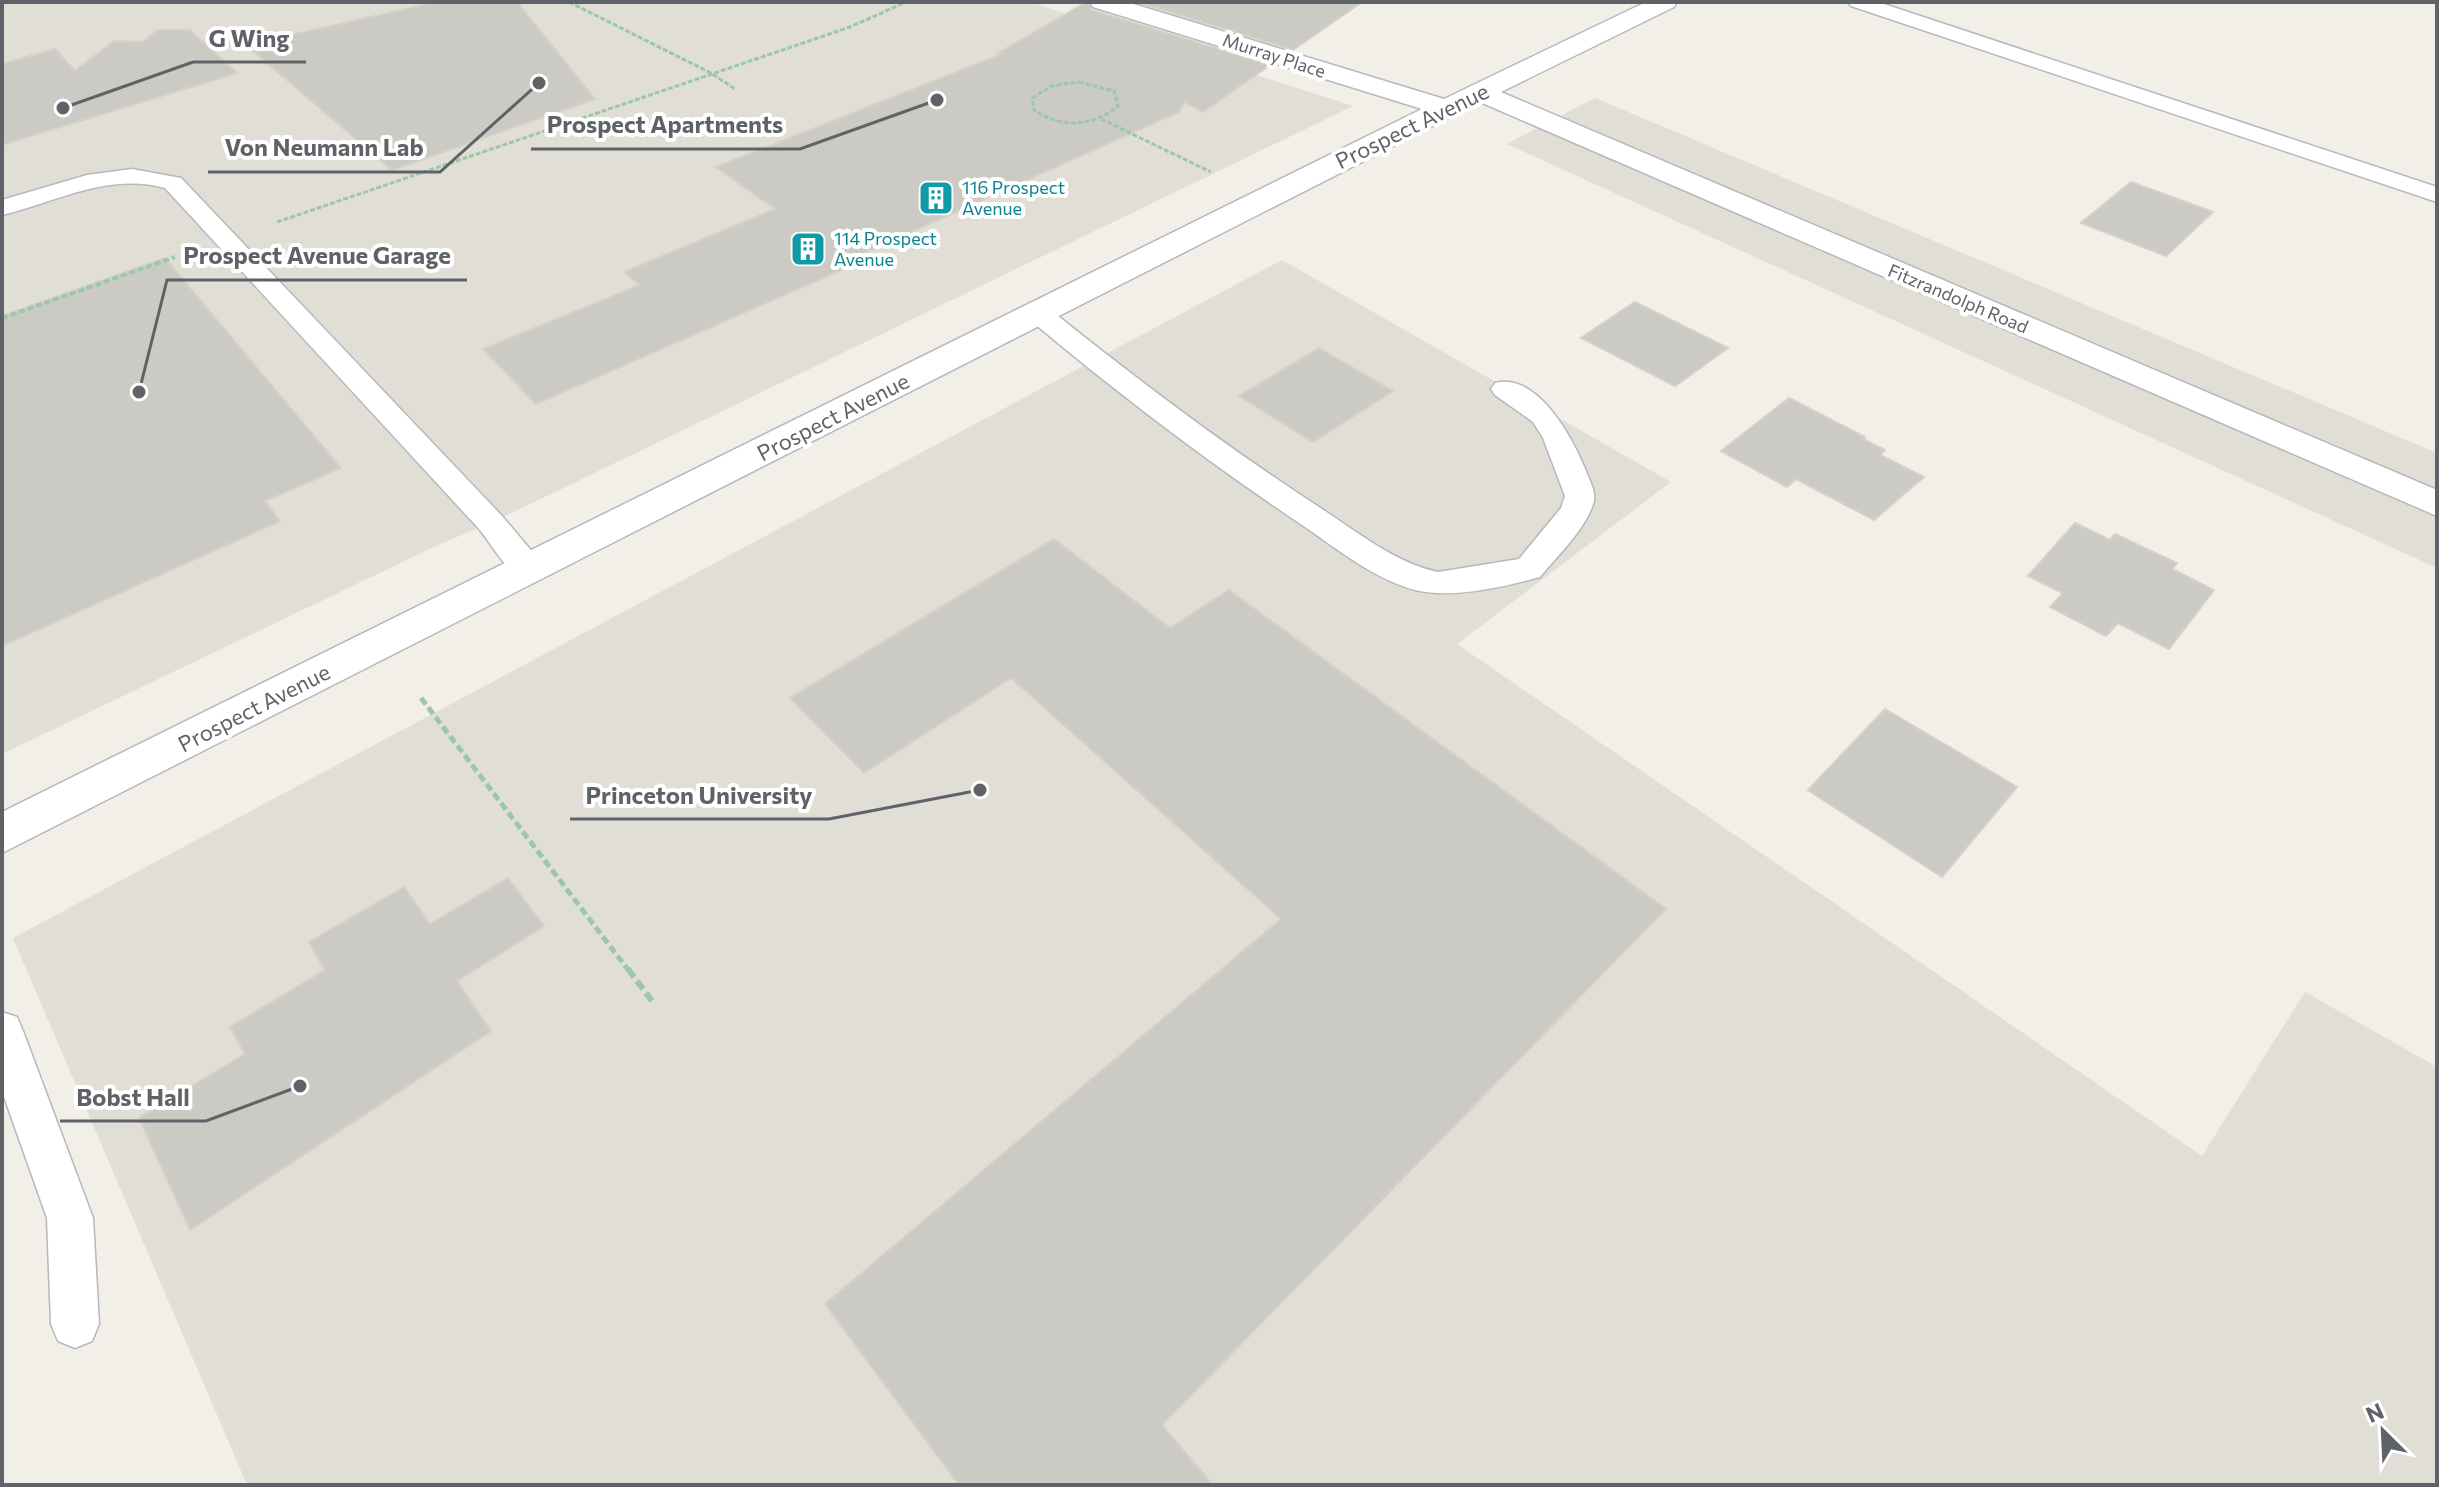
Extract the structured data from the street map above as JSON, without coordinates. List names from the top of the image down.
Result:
{
  "streets": {
    "street": ["Murray Place", "Prospect Avenue", "Fitzrandolph Road"]
  },
  "crossings": [
    ["Murray Place", "Prospect Avenue"],
    ["Prospect Avenue", "Fitzrandolph Road"]
  ],
  "places": {
    "other": [
      "Von Neumann Lab",
      "Prospect Apartments",
      "G Wing",
      "Prospect Avenue Garage",
      "Princeton University",
      "Bobst Hall"
    ],
    "building": ["116 Prospect Avenue", "114 Prospect Avenue"]
  },
  "north": "top left"
}
